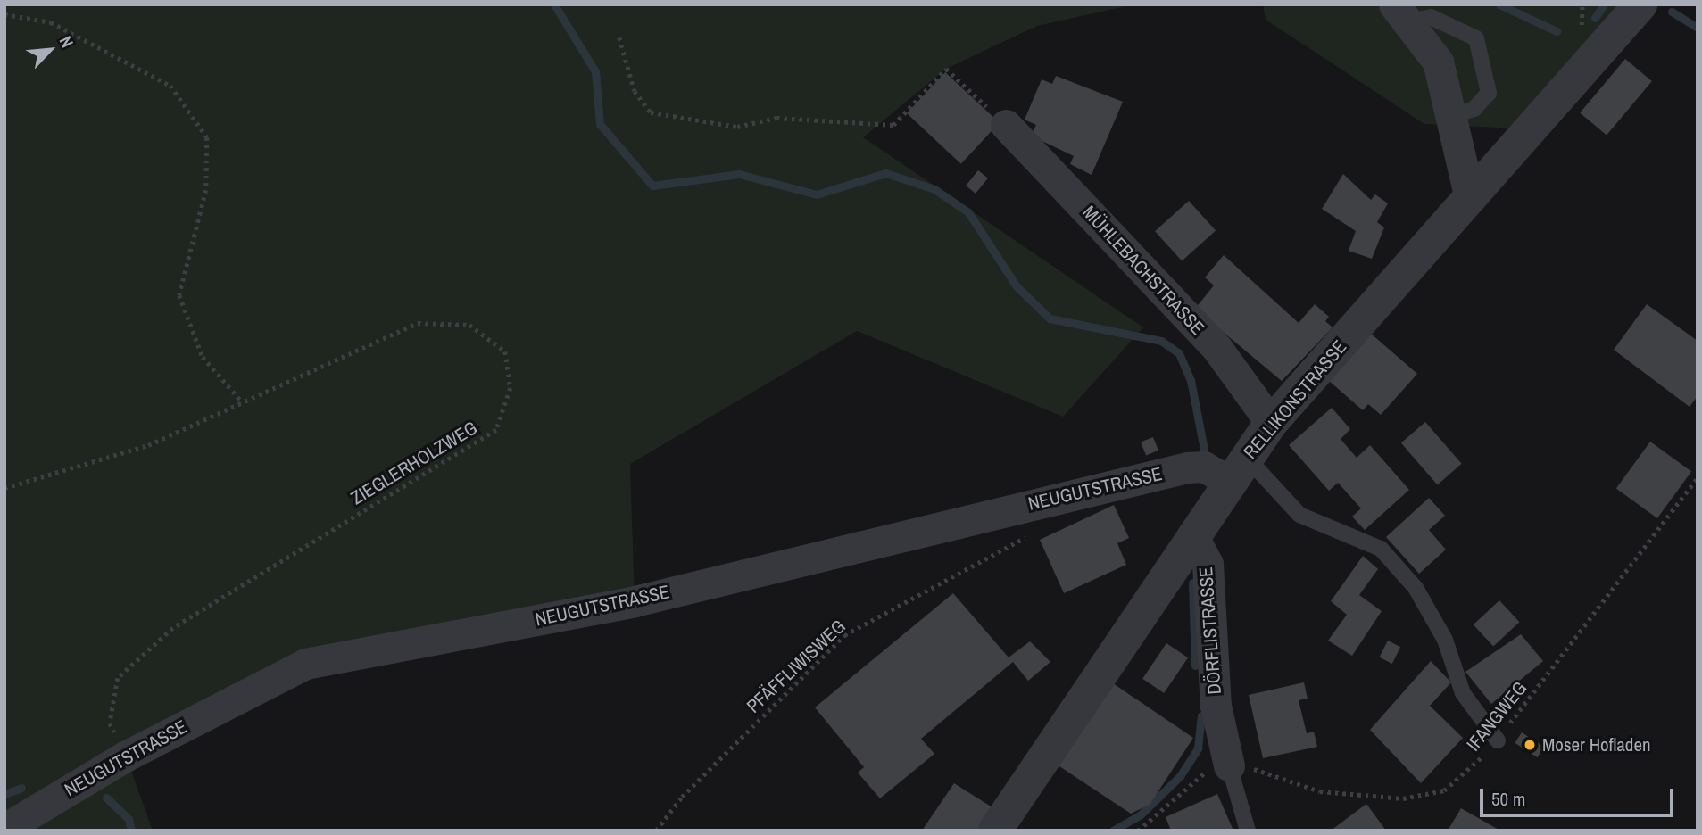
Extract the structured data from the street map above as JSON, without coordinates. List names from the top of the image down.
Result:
{
  "streets": {
    "street": [
      "MÜHLEBACHSTRASSE",
      "RELLIKONSTRASSE",
      "NEUGUTSTRASSE",
      "DÖRFLISTRASSE"
    ],
    "path": ["ZIEGLERHOLZWEG", "PFÄFFLIWISWEG", "IFANGWEG"]
  },
  "crossings": [
    ["MÜHLEBACHSTRASSE", "RELLIKONSTRASSE"],
    ["RELLIKONSTRASSE", "NEUGUTSTRASSE"],
    ["RELLIKONSTRASSE", "DÖRFLISTRASSE"],
    ["ZIEGLERHOLZWEG", "NEUGUTSTRASSE"],
    ["DÖRFLISTRASSE", "IFANGWEG"]
  ],
  "places": ["Moser Hofladen"],
  "scale_bar": "50 m",
  "north": "top right"
}
